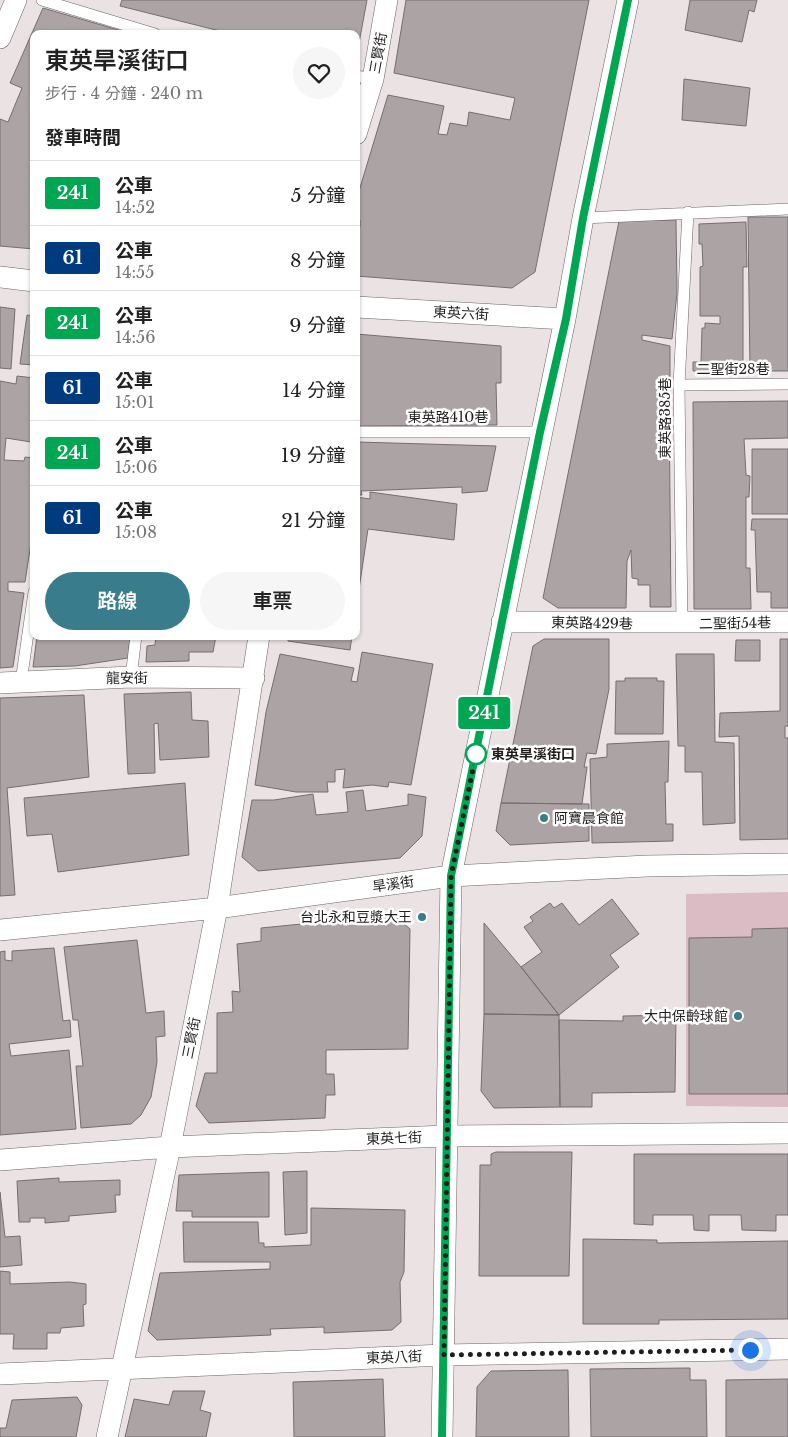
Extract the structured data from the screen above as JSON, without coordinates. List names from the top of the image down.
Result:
{
  "streets": {
    "street": [
      "三賢街",
      "東英六街",
      "東英路429巷",
      "二聖街54巷",
      "龍安街",
      "旱溪街",
      "東英七街",
      "東英八街"
    ],
    "lane": ["二聖街28巷", "東英路410巷", "東英路385巷"]
  },
  "crossings": [
    ["三賢街", "龍安街"],
    ["三賢街", "旱溪街"],
    ["三賢街", "東英七街"],
    ["三賢街", "東英八街"],
    ["二聖街28巷", "東英路385巷"],
    ["東英路385巷", "東英路429巷"],
    ["東英路385巷", "二聖街54巷"],
    ["東英路429巷", "二聖街54巷"]
  ],
  "places": [
    "東英旱溪街口",
    "阿寶晨食館",
    "台北永和豆漿大王",
    "大中保齡球館"
  ],
  "lines": ["bus line 241"],
  "page": {
    "on_map": "241",
    "heading": [
      ["東英旱溪街口", "步行 · 4 分鐘 · 240 m"],
      "發車時間"
    ],
    "list": [
      {
        "mark": "241",
        "name": "公車",
        "note": "14:52",
        "value": "5 分鐘"
      },
      {
        "mark": "61",
        "name": "公車",
        "note": "14:55",
        "value": "8 分鐘"
      },
      {
        "mark": "241",
        "name": "公車",
        "note": "14:56",
        "value": "9 分鐘"
      },
      {
        "mark": "61",
        "name": "公車",
        "note": "15:01",
        "value": "14 分鐘"
      },
      {
        "mark": "241",
        "name": "公車",
        "note": "15:06",
        "value": "19 分鐘"
      },
      {
        "mark": "61",
        "name": "公車",
        "note": "15:08",
        "value": "21 分鐘"
      }
    ],
    "buttons": ["路線", "車票"]
  }
}
